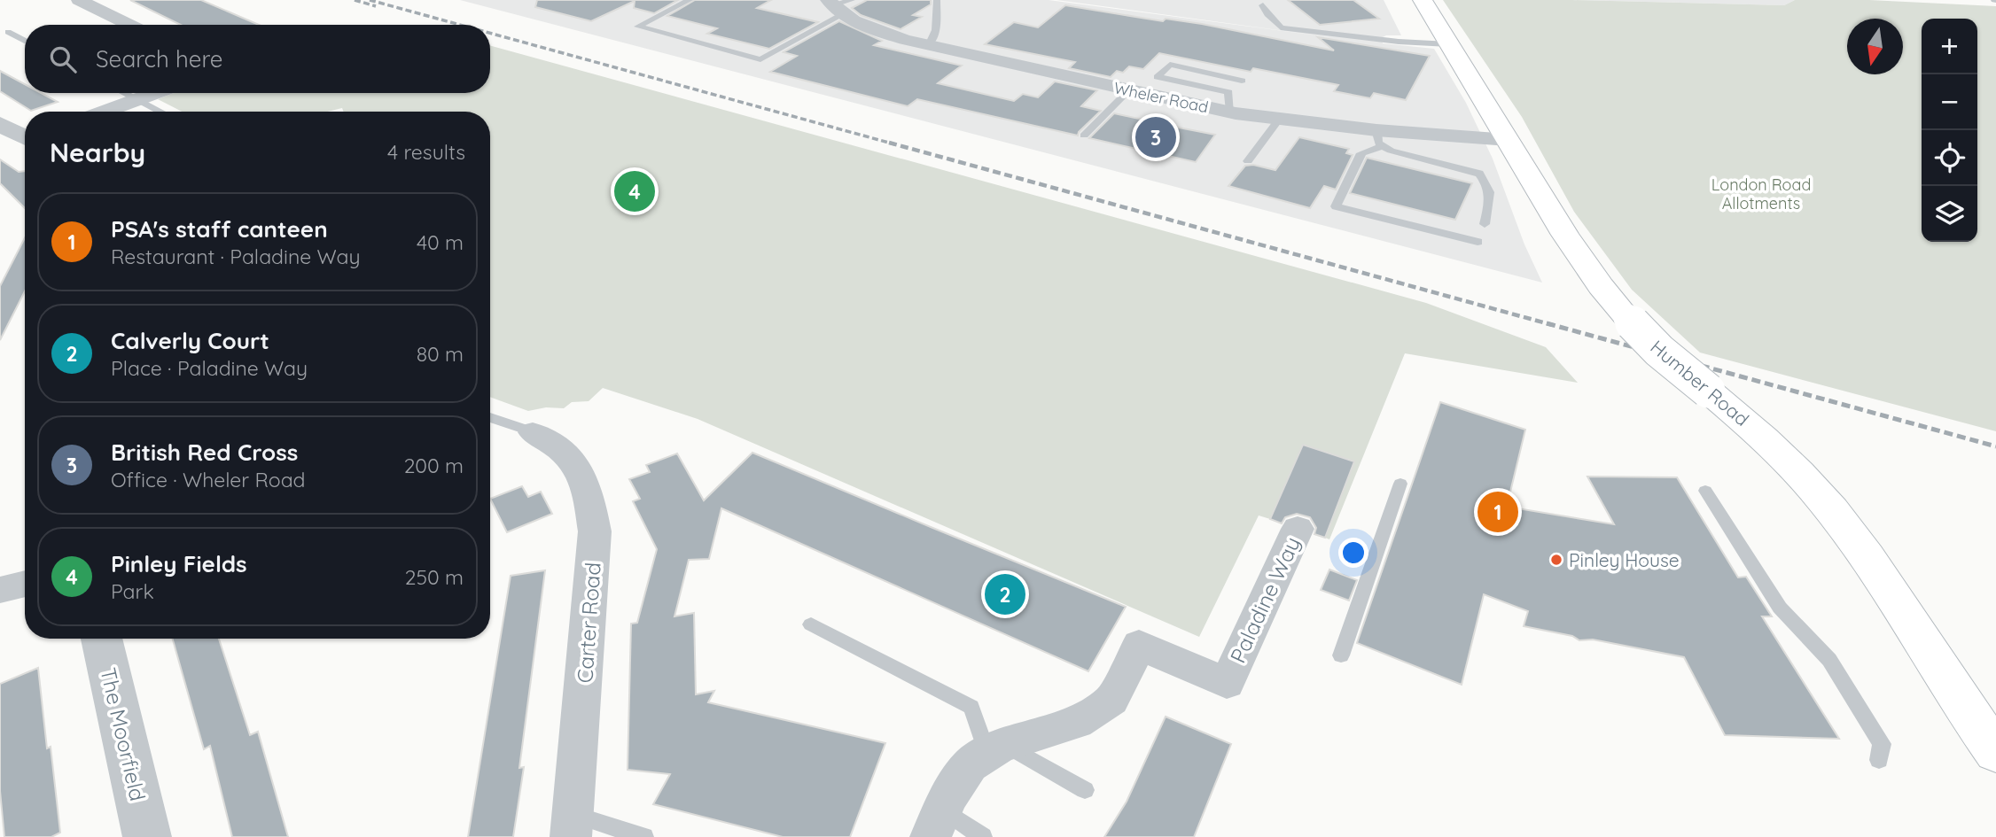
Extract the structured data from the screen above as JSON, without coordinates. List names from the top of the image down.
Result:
{
  "streets": {
    "main road": ["Humber Road"],
    "street": [
      "Wheler Road",
      "Paladine Way",
      "Carter Road",
      "The Moorfield"
    ]
  },
  "crossings": [
    ["Wheler Road", "Humber Road"]
  ],
  "parks": ["London Road Allotments"],
  "places": ["Pinley House"],
  "north": "bottom",
  "page": {
    "map_buttons": ["+", "−"],
    "search": "Search here",
    "heading": ["Nearby", "4 results"],
    "pins": [
      "3",
      "4",
      "1",
      "2"
    ],
    "list": [
      {
        "mark": "1",
        "name": "PSA's staff canteen",
        "note": "Restaurant · Paladine Way",
        "value": "40 m"
      },
      {
        "mark": "2",
        "name": "Calverly Court",
        "note": "Place · Paladine Way",
        "value": "80 m"
      },
      {
        "mark": "3",
        "name": "British Red Cross",
        "note": "Office · Wheler Road",
        "value": "200 m"
      },
      {
        "mark": "4",
        "name": "Pinley Fields",
        "note": "Park",
        "value": "250 m"
      }
    ]
  }
}
